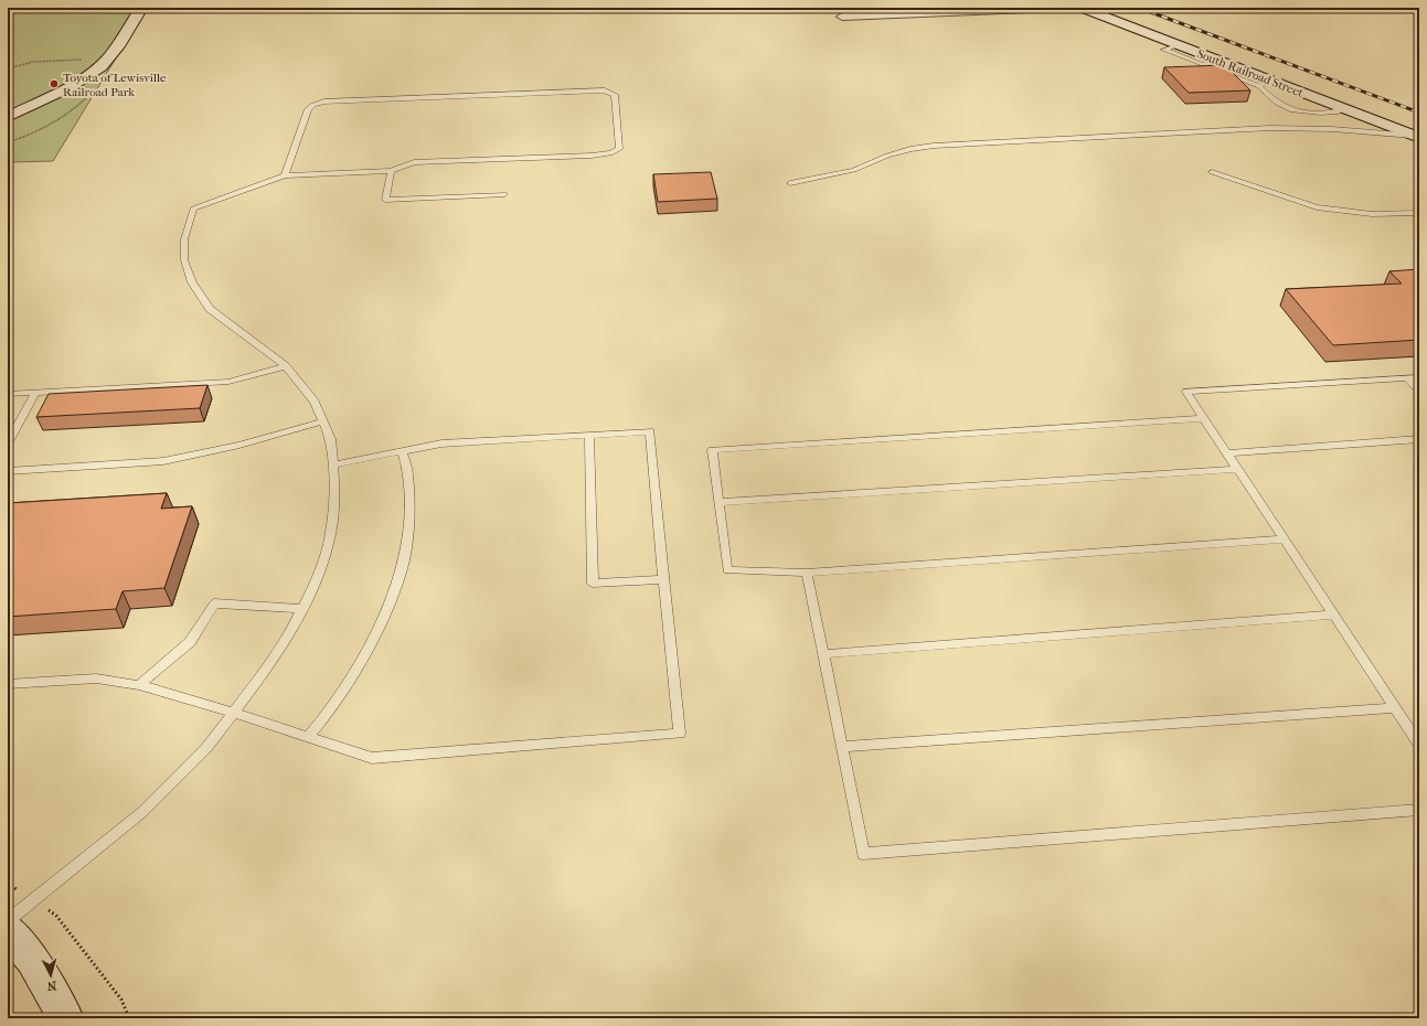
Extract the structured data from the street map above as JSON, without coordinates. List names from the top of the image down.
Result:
{
  "streets": {
    "street": ["South Railroad Street"]
  },
  "places": ["Toyota of Lewisville Railroad Park"],
  "north": "bottom"
}
